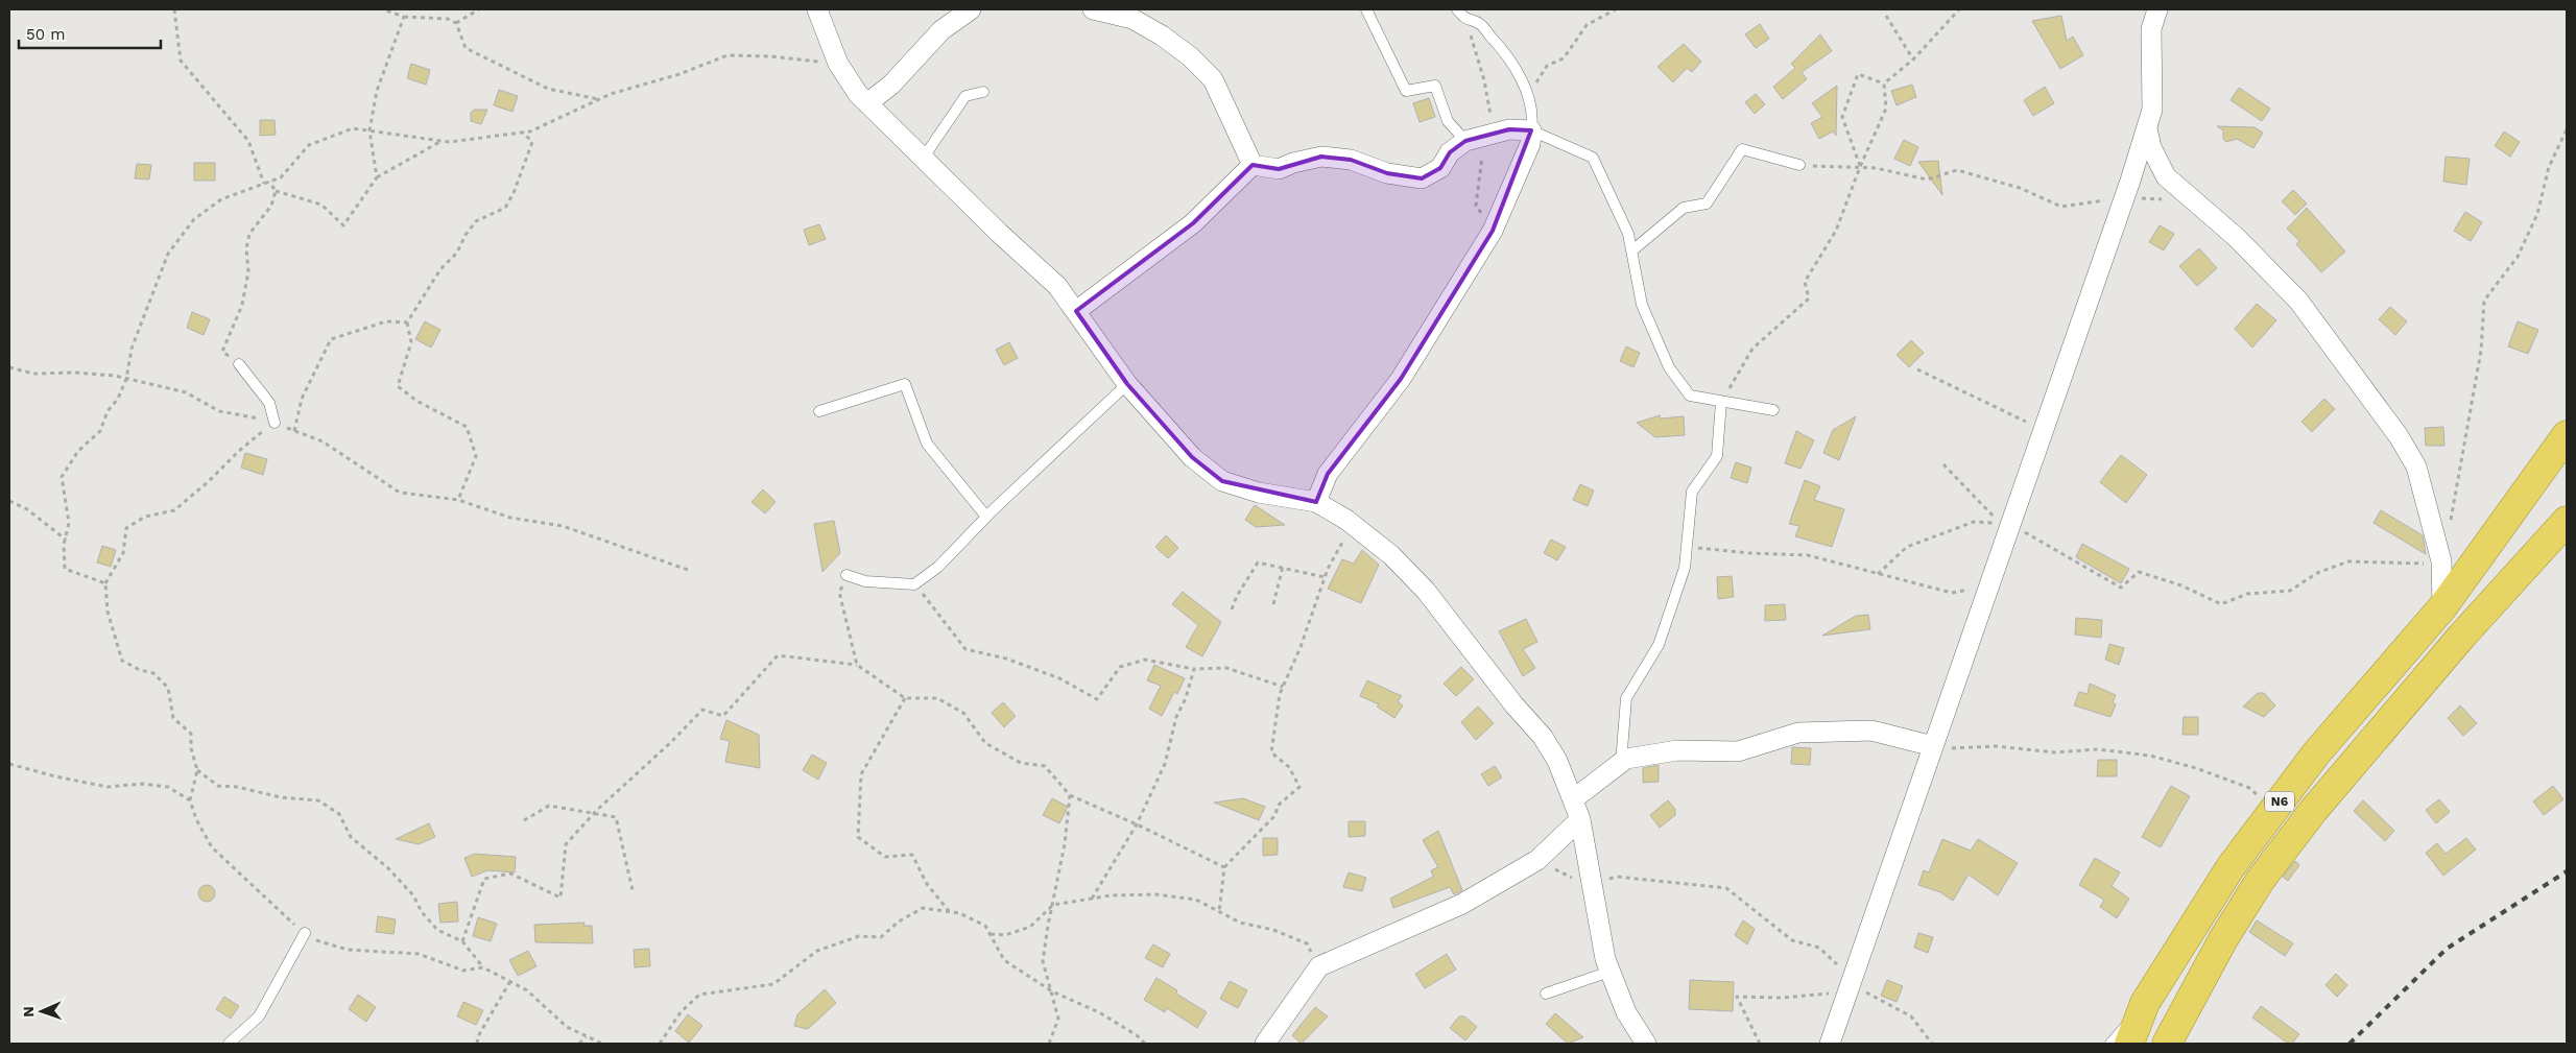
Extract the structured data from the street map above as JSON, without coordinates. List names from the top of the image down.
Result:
{
  "streets": {
    "highway": ["N6"]
  },
  "scale_bar": "50 m",
  "north": "left"
}
